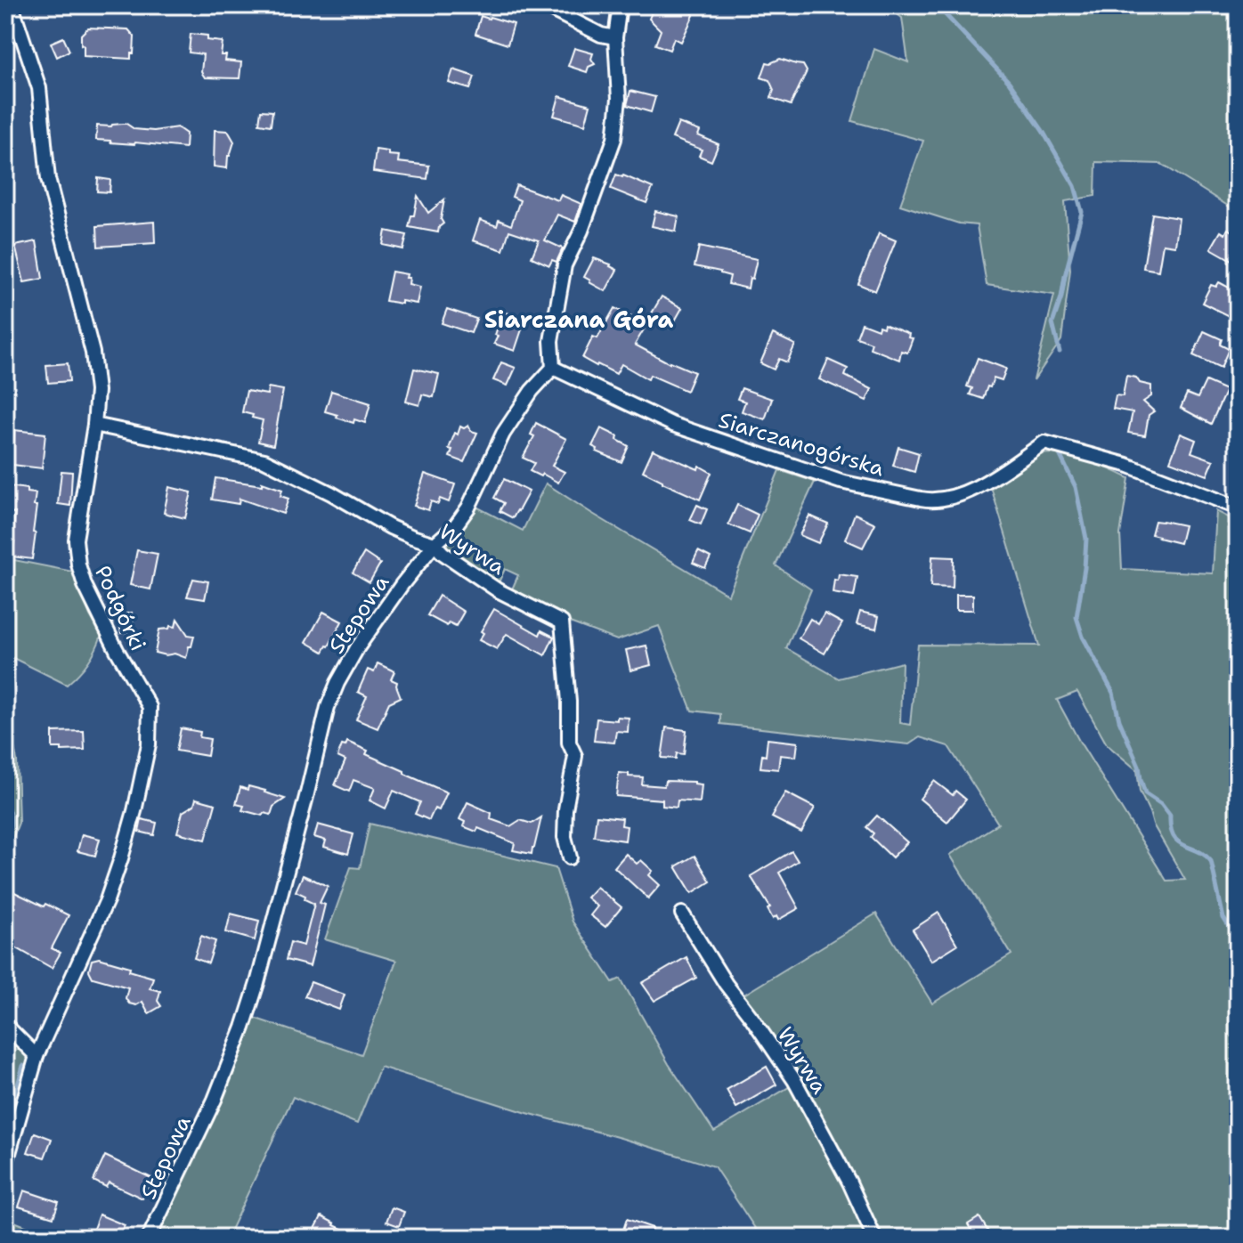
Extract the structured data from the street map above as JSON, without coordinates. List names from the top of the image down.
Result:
{
  "streets": {
    "street": [
      "Siarczanogórska",
      "Wyrwa",
      "Podgórki",
      "Stepowa"
    ]
  },
  "crossings": [
    ["Siarczanogórska", "Stepowa"],
    ["Wyrwa", "Podgórki"],
    ["Wyrwa", "Stepowa"]
  ],
  "districts": ["Siarczana Góra"]
}
